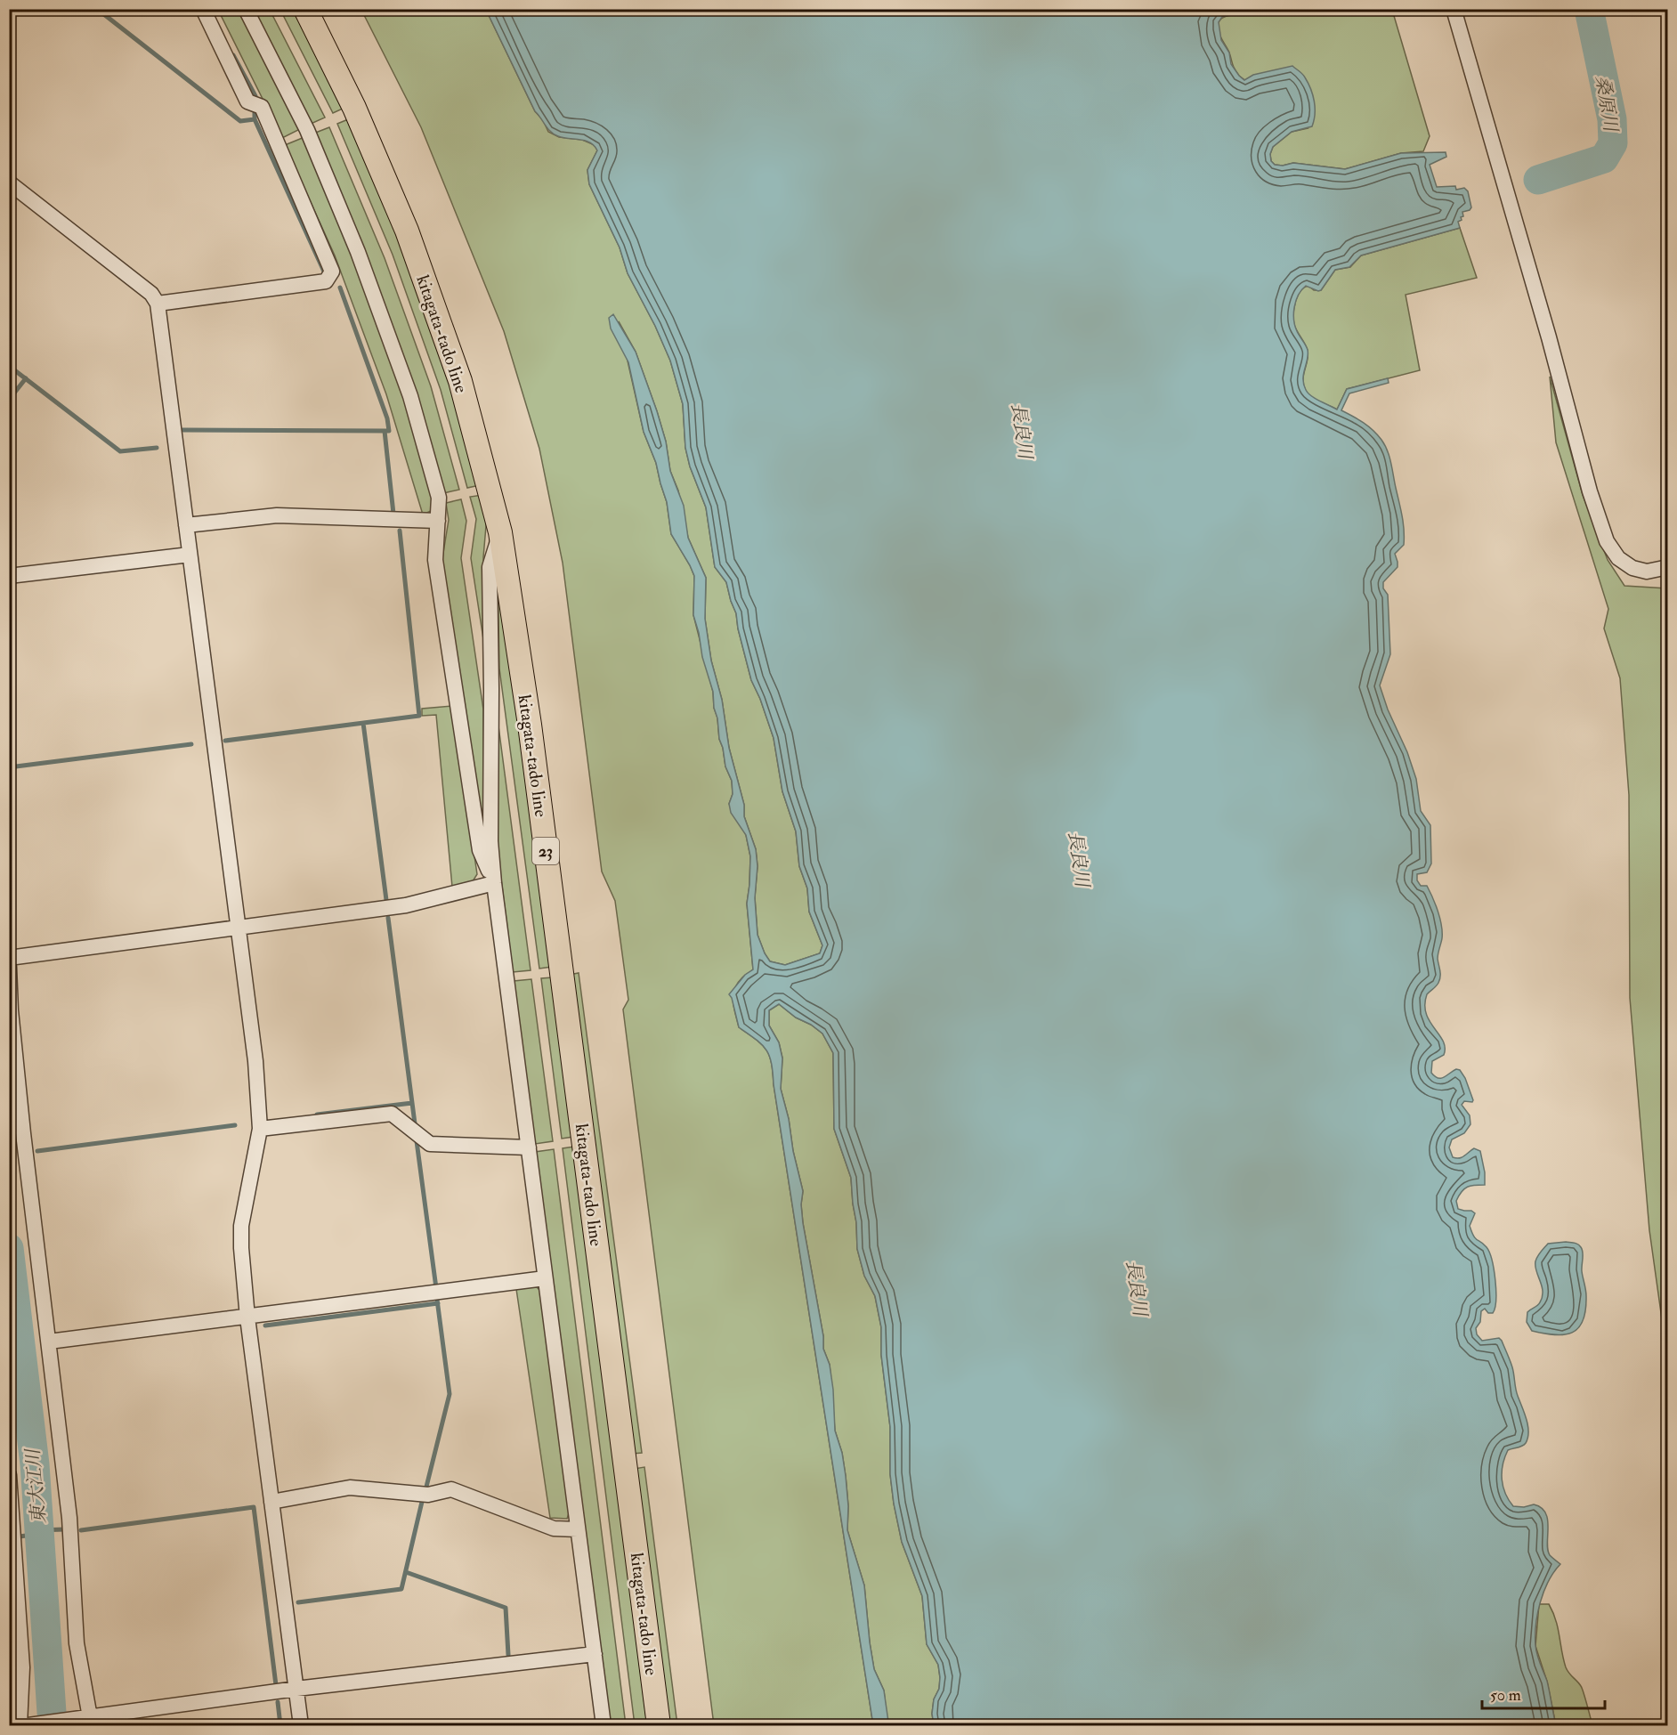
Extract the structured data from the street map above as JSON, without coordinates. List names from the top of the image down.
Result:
{
  "streets": {
    "main road": ["kitagata-tado line", "23"]
  },
  "water": ["桑原川", "長良川", "東大江川"],
  "scale_bar": "50 m"
}
